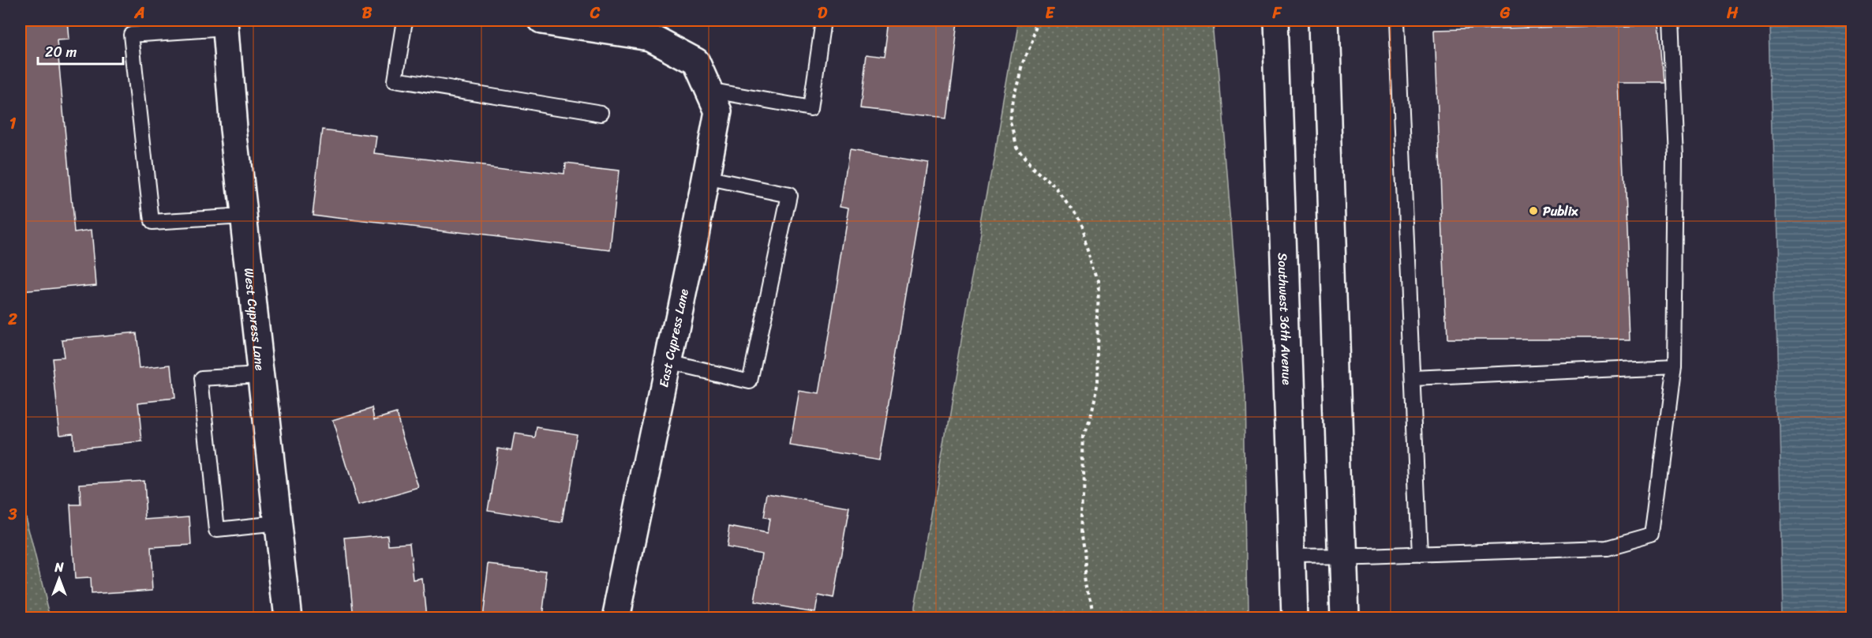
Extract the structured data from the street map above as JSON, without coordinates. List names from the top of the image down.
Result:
{
  "streets": {
    "street": ["West Cypress Lane", "Southwest 36th Avenue", "East Cypress Lane"]
  },
  "places": ["Publix"],
  "scale_bar": "20 m",
  "north": "top",
  "grid": {
    "columns": [
      "A",
      "B",
      "C",
      "D",
      "E",
      "F",
      "G",
      "H"
    ],
    "rows": ["1", "2", "3"]
  }
}
